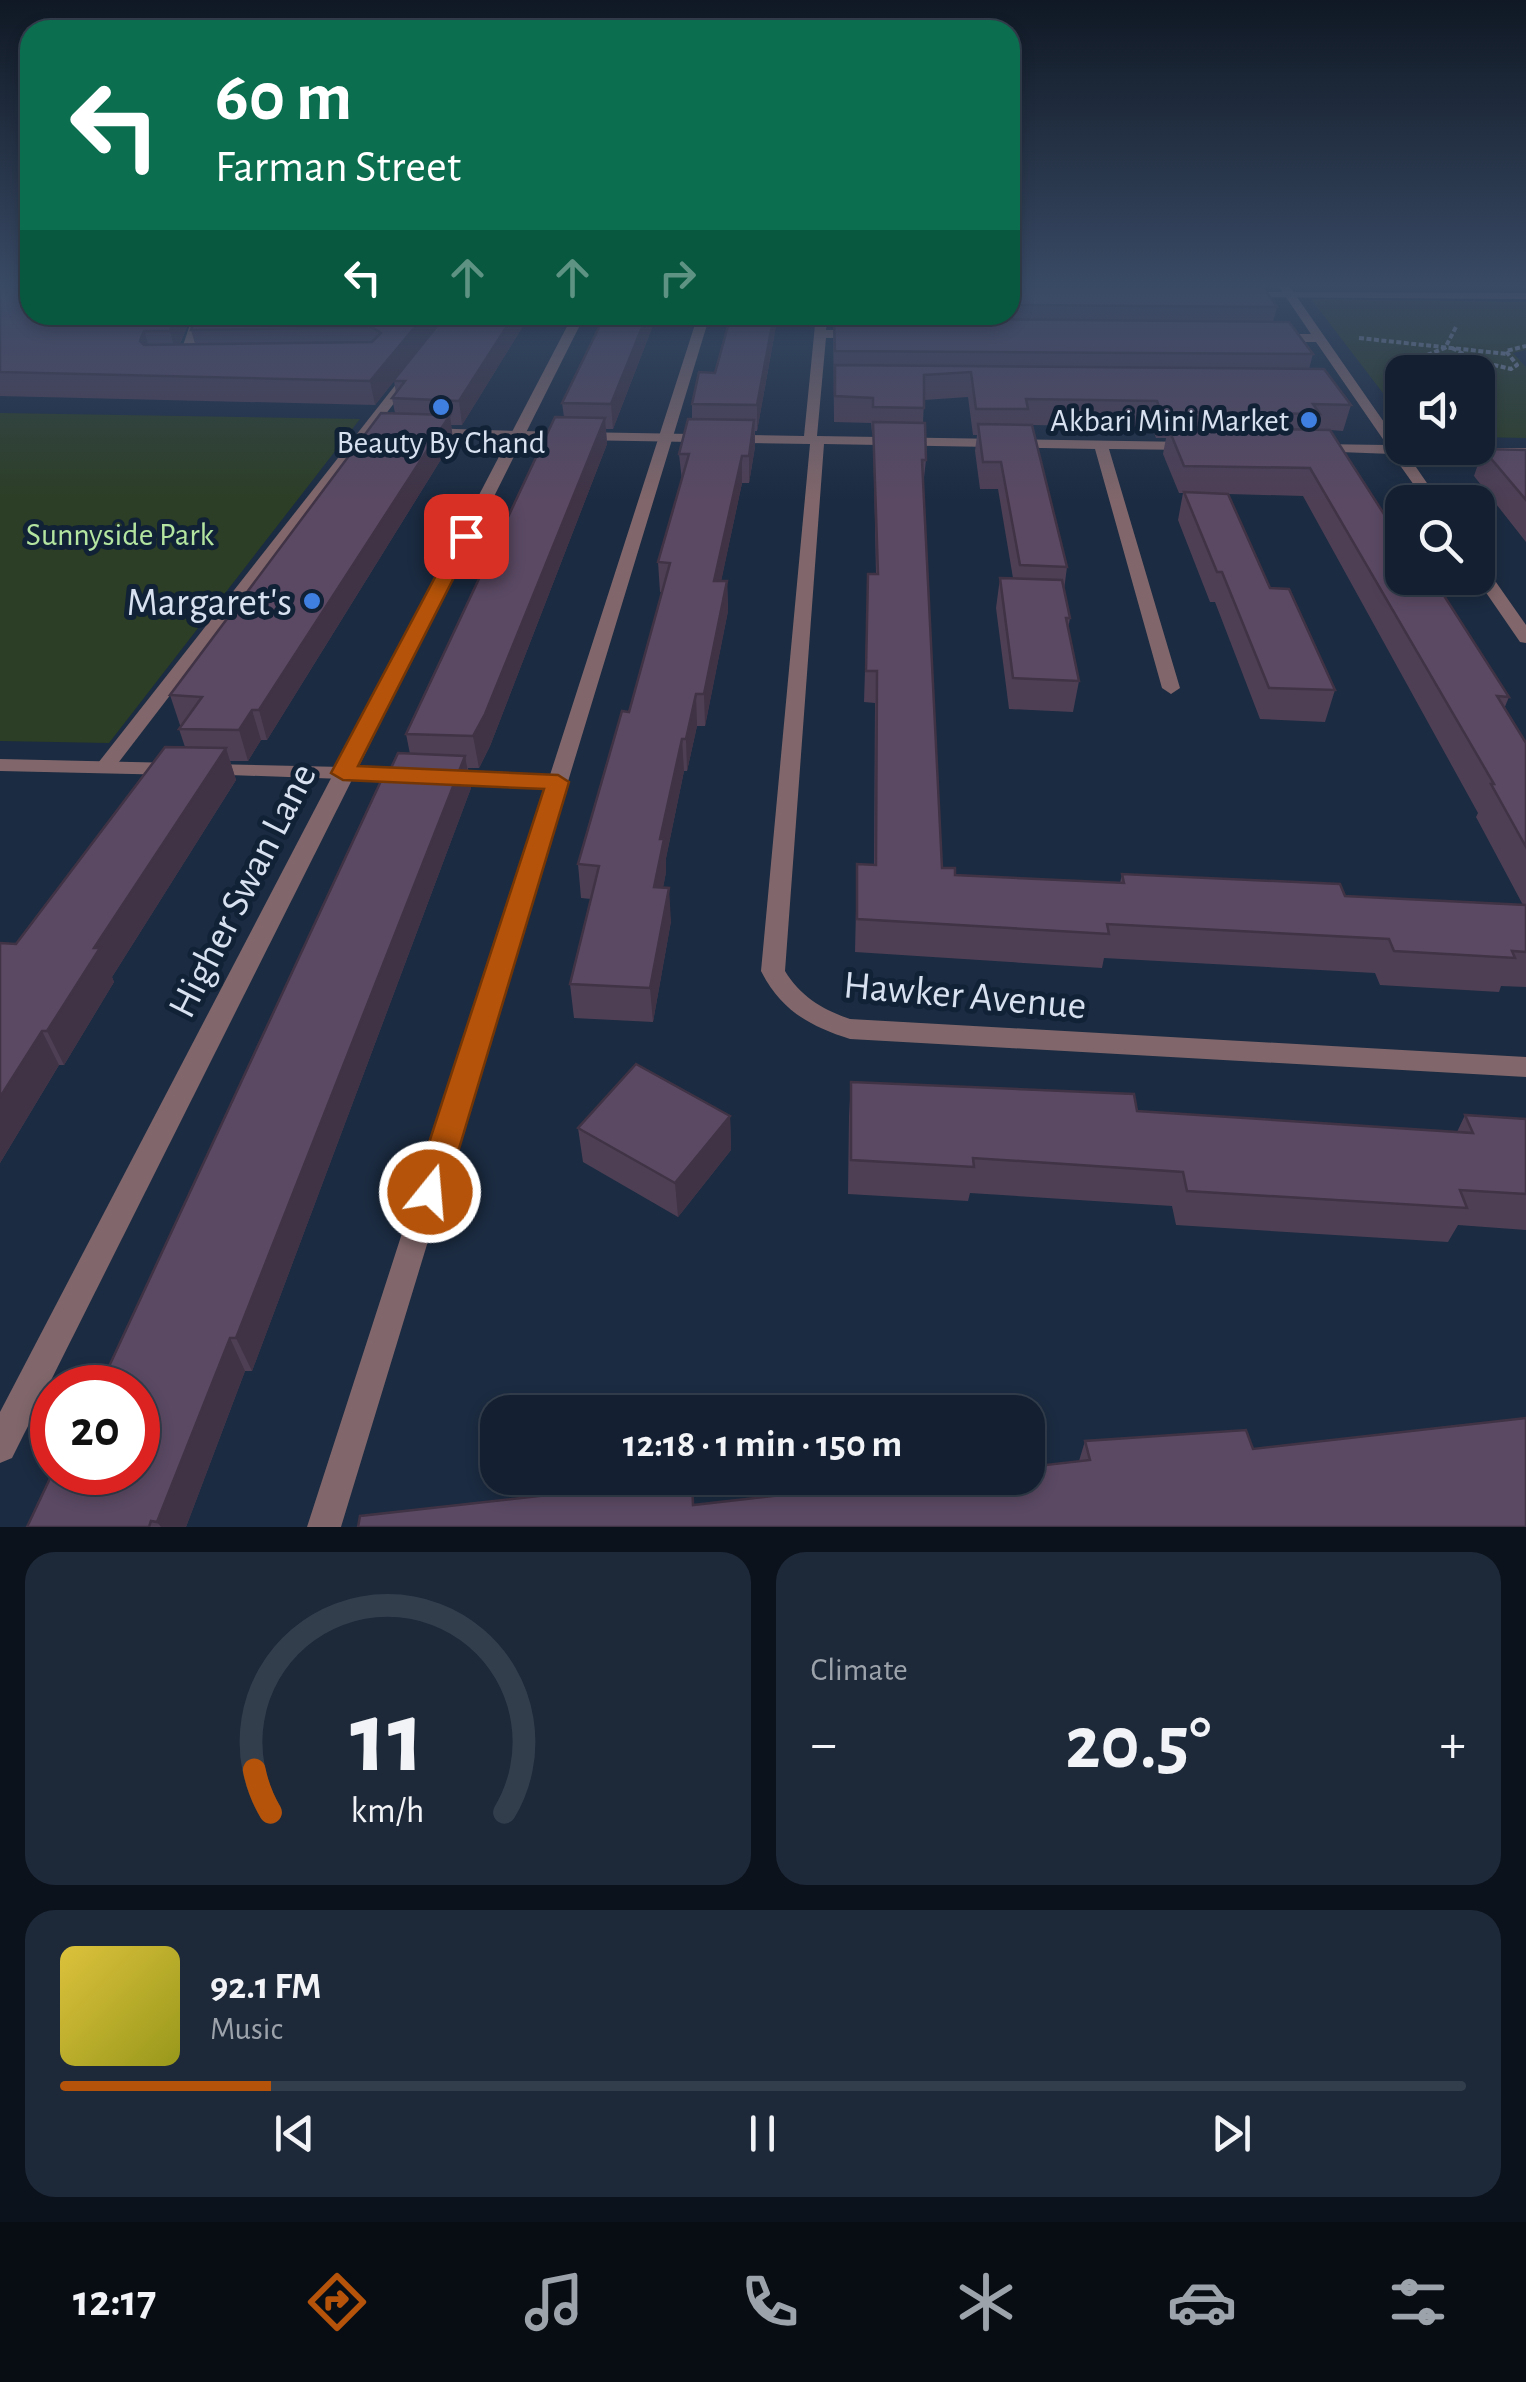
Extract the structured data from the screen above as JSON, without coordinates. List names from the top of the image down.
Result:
{
  "streets": {
    "street": ["Higher Swan Lane", "Hawker Avenue"]
  },
  "parks": ["Sunnyside Park"],
  "places": ["Beauty By Chand", "Akbari Mini Market", "Margaret's"],
  "page": {
    "turn": ["60 m", "Farman Street"],
    "limit": "20",
    "trip": "12:18 · 1 min · 150 m",
    "tile": "Climate",
    "heat": ["−", "20.5°", "+"],
    "song": ["92.1 FM", "Music"],
    "tabs": "12:17",
    "gauge": ["11", "km/h"]
  }
}
